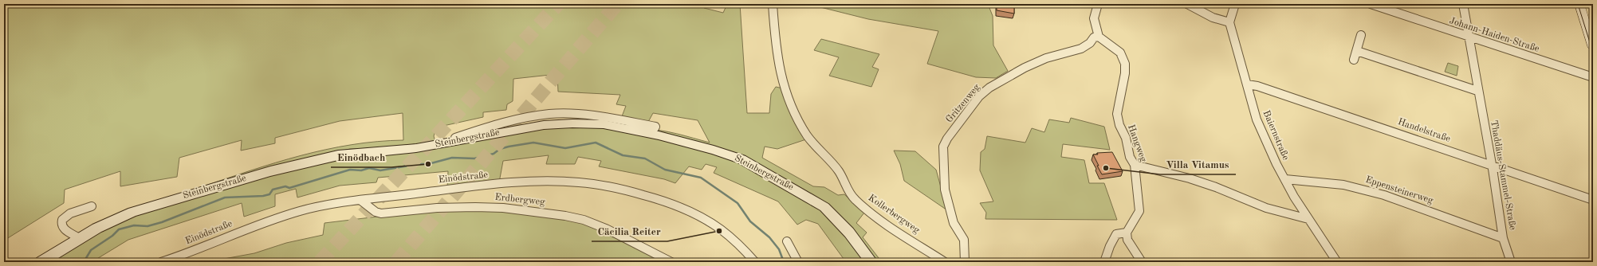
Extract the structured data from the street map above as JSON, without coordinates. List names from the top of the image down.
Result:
{
  "streets": {
    "main road": ["Steinbergstraße"],
    "street": [
      "Johann-Haiden-Straße",
      "Gritzenweg",
      "Handelstraße",
      "Baiernstraße",
      "Hangweg",
      "Thaddäus-Stammel-Straße",
      "Einödstraße",
      "Eppensteinerweg",
      "Erdbergweg",
      "Kollerbergweg"
    ]
  },
  "crossings": [
    ["Johann-Haiden-Straße", "Thaddäus-Stammel-Straße"],
    ["Gritzenweg", "Hangweg"],
    ["Handelstraße", "Baiernstraße"],
    ["Handelstraße", "Thaddäus-Stammel-Straße"],
    ["Baiernstraße", "Eppensteinerweg"],
    ["Thaddäus-Stammel-Straße", "Eppensteinerweg"],
    ["Einödstraße", "Erdbergweg"]
  ],
  "places": ["Einödbach", "Villa Vitamus", "Cäcilia Reiter"]
}
